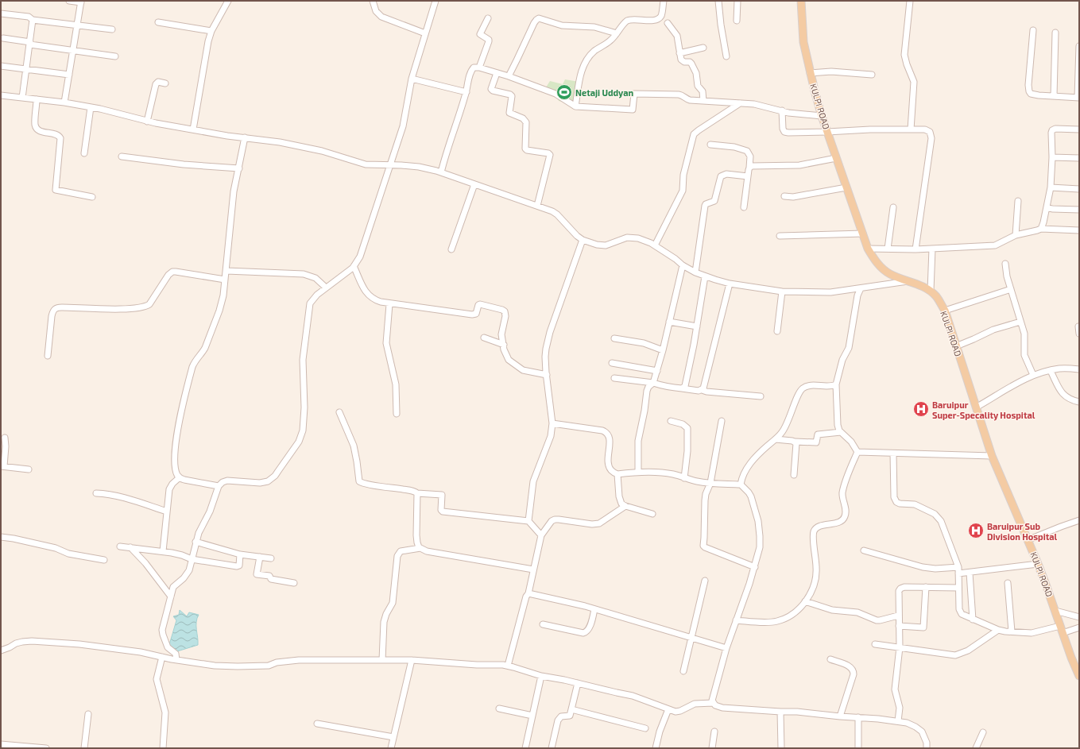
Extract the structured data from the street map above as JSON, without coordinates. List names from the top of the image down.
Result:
{
  "streets": {
    "main road": ["KULPI ROAD"]
  },
  "places": {
    "sports": ["Netaji Uddyan"],
    "hospital": ["Baruipur Super-Specality Hospital", "Baruipur Sub Division Hospital"]
  }
}
